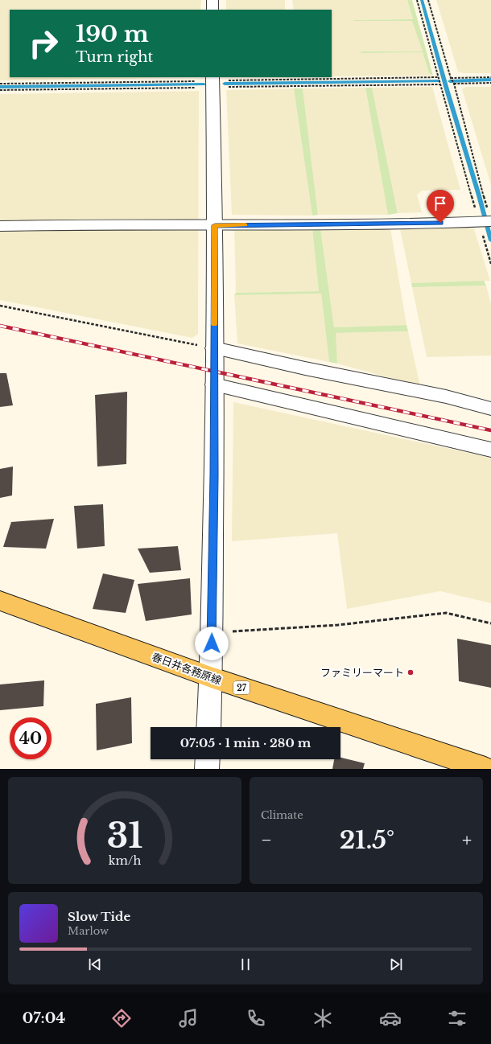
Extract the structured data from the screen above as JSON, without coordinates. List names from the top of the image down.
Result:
{
  "streets": {
    "main road": ["春日井各務原線", "27"]
  },
  "places": ["ファミリーマート"],
  "page": {
    "turn": ["190 m", "Turn right"],
    "limit": "40",
    "trip": "07:05 · 1 min · 280 m",
    "tile": "Climate",
    "heat": ["−", "21.5°", "+"],
    "song": ["Slow Tide", "Marlow"],
    "tabs": "07:04",
    "gauge": ["31", "km/h"]
  }
}
